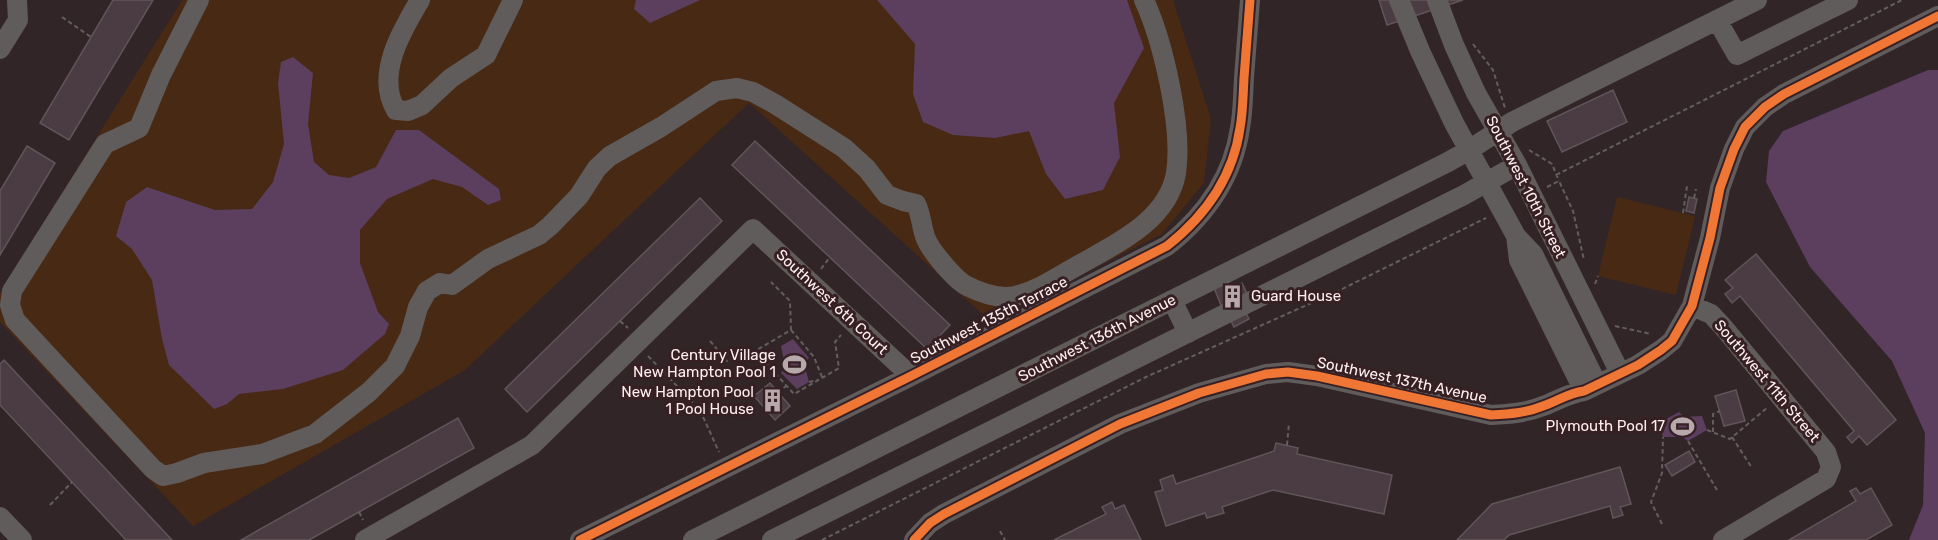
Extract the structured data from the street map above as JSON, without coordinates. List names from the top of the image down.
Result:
{
  "streets": {
    "street": [
      "Southwest 10th Street",
      "Southwest 6th Court",
      "Southwest 135th Terrace",
      "Southwest 136th Avenue",
      "Southwest 137th Avenue",
      "Southwest 11th Street"
    ]
  },
  "crossings": [
    ["Southwest 10th Street", "Southwest 136th Avenue"],
    ["Southwest 10th Street", "Southwest 137th Avenue"],
    ["Southwest 6th Court", "Southwest 135th Terrace"],
    ["Southwest 137th Avenue", "Southwest 11th Street"]
  ],
  "places": {
    "building": ["Guard House", "New Hampton Pool 1 Pool House"],
    "sports": ["Century Village New Hampton Pool 1", "Plymouth Pool 17"]
  }
}
